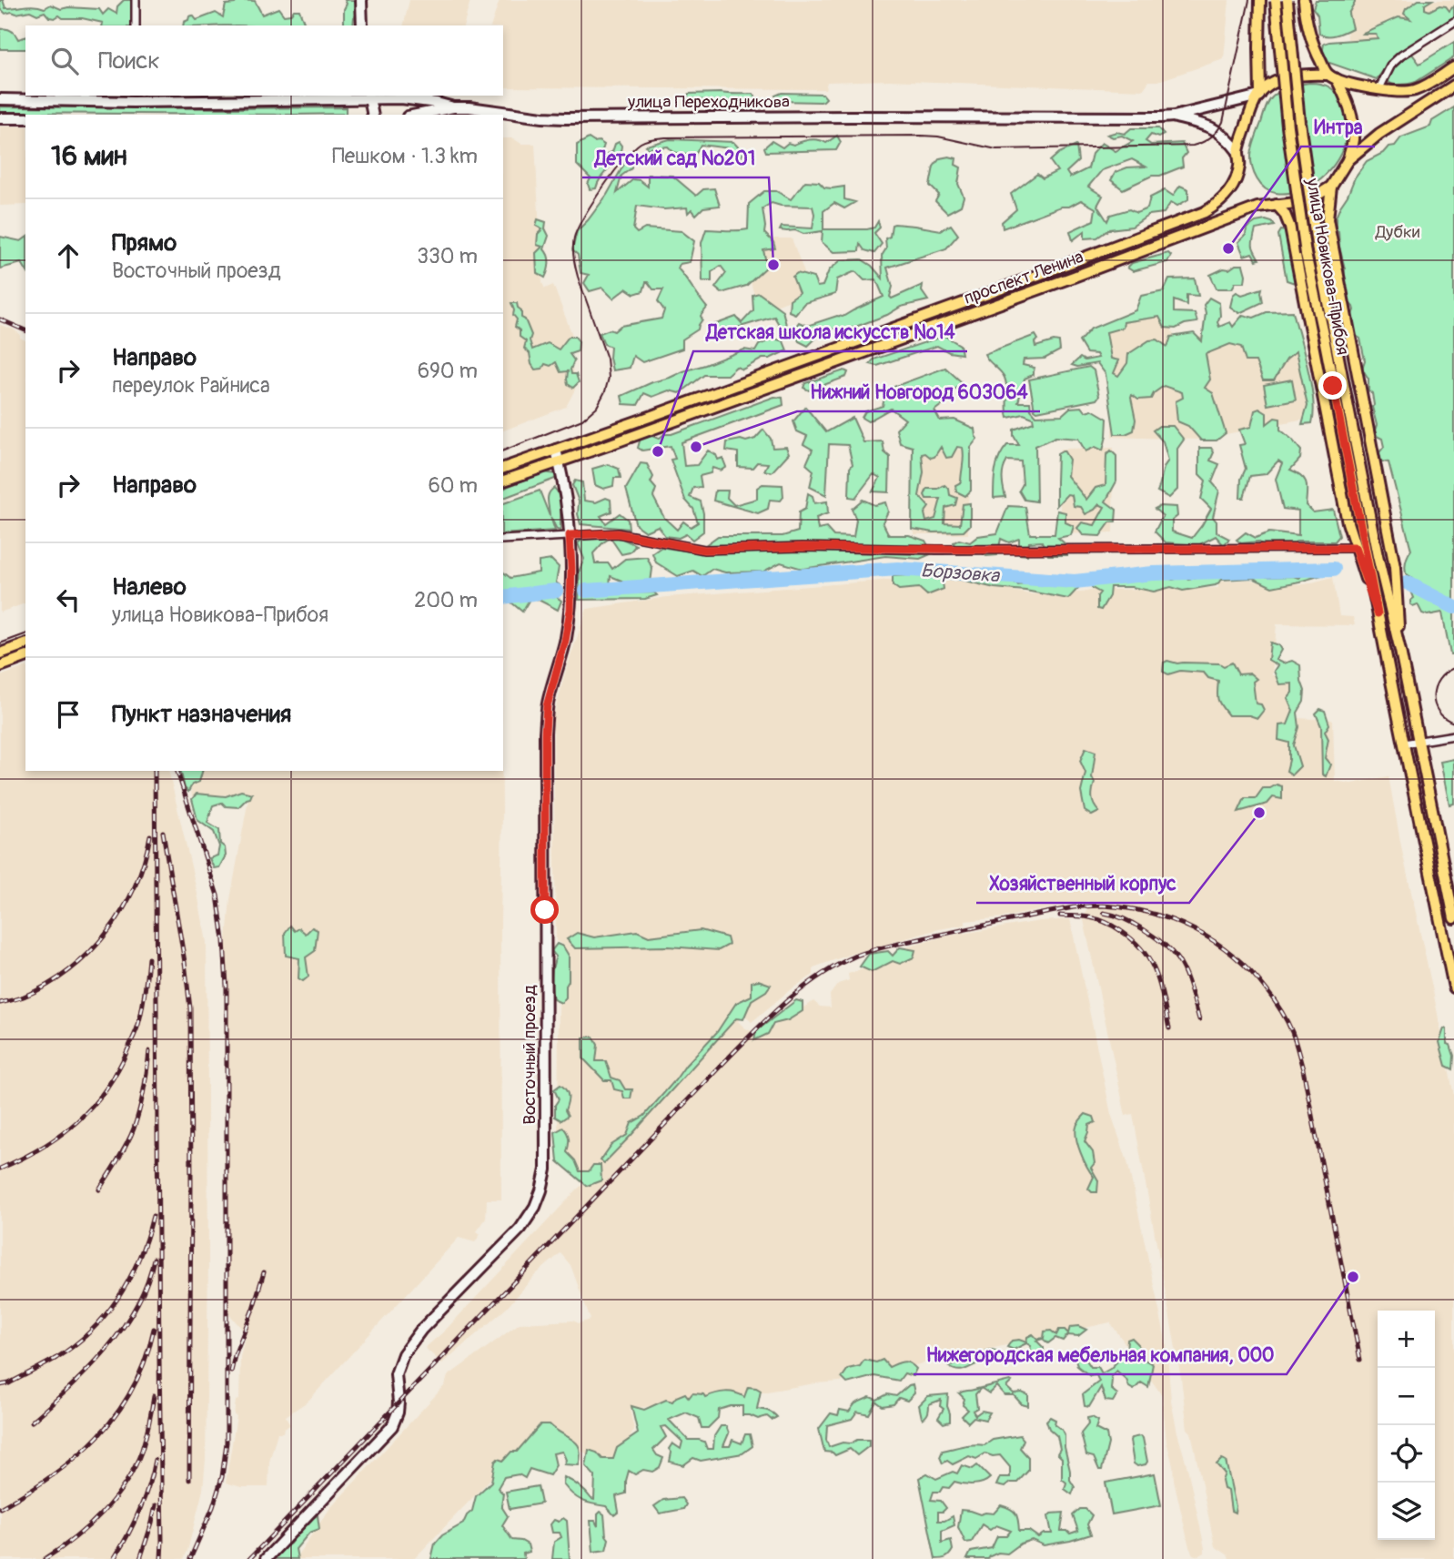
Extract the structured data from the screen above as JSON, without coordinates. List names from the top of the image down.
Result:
{
  "streets": {
    "main road": [
      "улица Переходникова",
      "улица Новикова-Прибоя",
      "проспект Ленина",
      "Восточный проезд"
    ]
  },
  "crossings": [
    ["проспект Ленина", "Восточный проезд"]
  ],
  "water": ["Борзовка"],
  "parks": ["Дубки"],
  "places": [
    "Интра",
    "Детский сад №201",
    "Нижний Новгород 603064",
    "Детская школа искусств №14",
    "Хозяйственный корпус",
    "Нижегородская мебельная компания, ООО"
  ],
  "page": {
    "search": "Поиск",
    "heading": ["16 мин", "Пешком · 1.3 km"],
    "list": [
      ["Прямо", "Восточный проезд", "330 m"],
      ["Направо", "переулок Райниса", "690 m"],
      ["Направо", "60 m"],
      ["Налево", "улица Новикова-Прибоя", "200 m"],
      "Пункт назначения"
    ],
    "map_buttons": ["+", "−"]
  }
}
